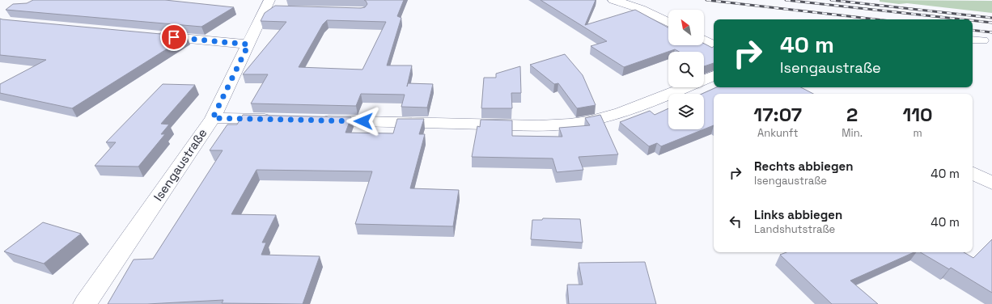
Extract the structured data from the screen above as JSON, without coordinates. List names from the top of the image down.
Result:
{
  "streets": {
    "street": ["Isengaustraße"]
  },
  "north": "top left",
  "page": {
    "turn": ["40 m", "Isengaustraße"],
    "eta": [
      "17:07",
      "Ankunft",
      "2",
      "Min.",
      "110",
      "m"
    ],
    "list": [
      {
        "name": "Rechts abbiegen",
        "note": "Isengaustraße",
        "value": "40 m"
      },
      {
        "name": "Links abbiegen",
        "note": "Landshutstraße",
        "value": "40 m"
      }
    ]
  }
}
